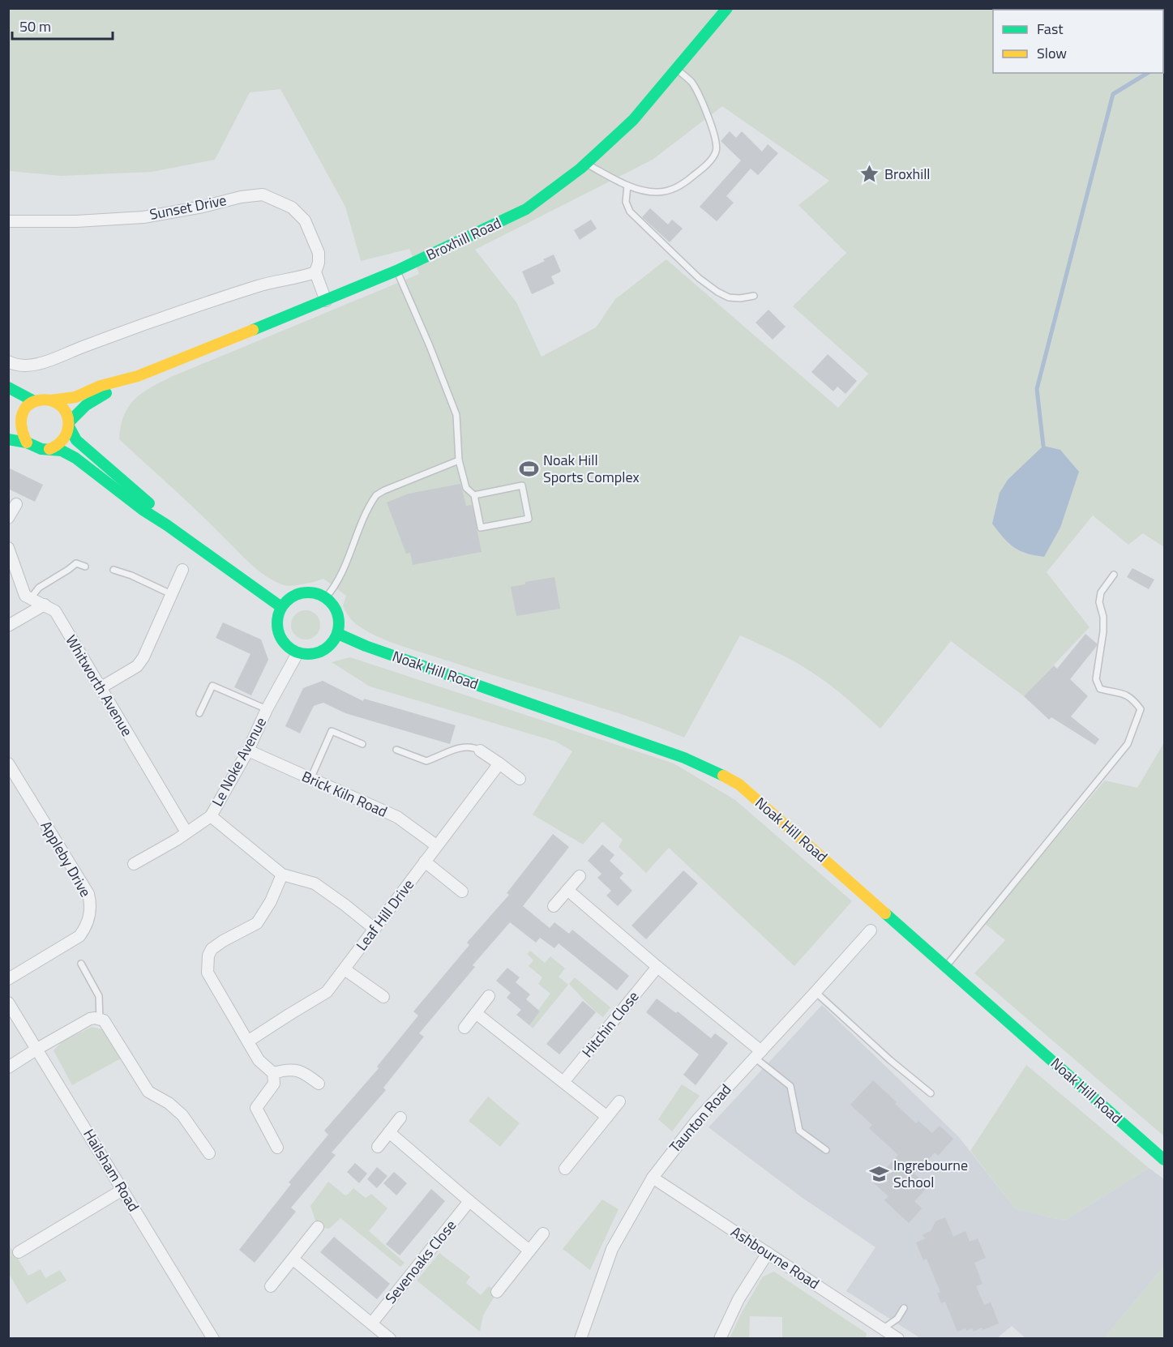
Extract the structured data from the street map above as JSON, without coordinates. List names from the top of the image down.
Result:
{
  "streets": {
    "street": [
      "Sunset Drive",
      "Broxhill Road",
      "Noak Hill Road",
      "Whitworth Avenue",
      "Le Noke Avenue",
      "Brick Kiln Road",
      "Appleby Drive",
      "Leaf Hill Drive",
      "Hitchin Close",
      "Taunton Road",
      "Hailsham Road",
      "Ashbourne Road",
      "Sevenoaks Close"
    ]
  },
  "crossings": [
    ["Sunset Drive", "Broxhill Road"],
    ["Noak Hill Road", "Le Noke Avenue"],
    ["Whitworth Avenue", "Le Noke Avenue"],
    ["Le Noke Avenue", "Brick Kiln Road"],
    ["Brick Kiln Road", "Leaf Hill Drive"],
    ["Taunton Road", "Ashbourne Road"]
  ],
  "places": {
    "place": ["Broxhill"],
    "sports": ["Noak Hill Sports Complex"],
    "school or university": ["Ingrebourne School"]
  },
  "legend": ["Fast", "Slow"],
  "scale_bar": "50 m"
}
